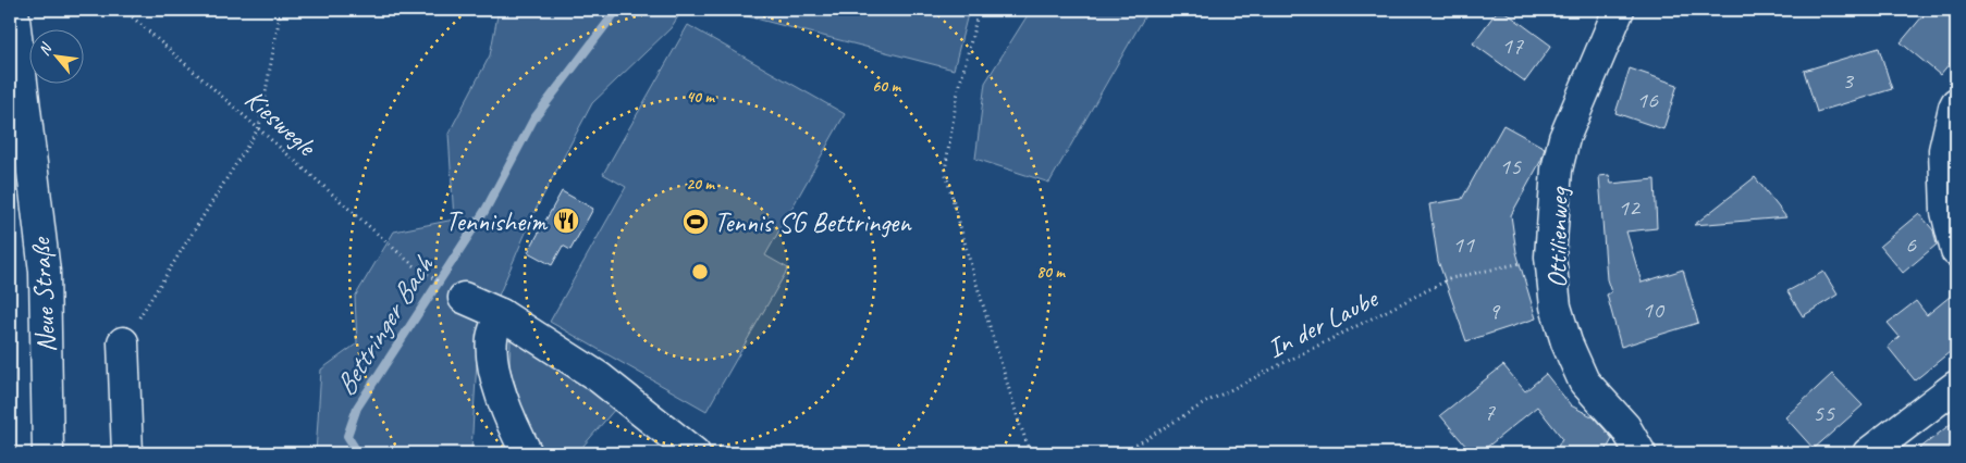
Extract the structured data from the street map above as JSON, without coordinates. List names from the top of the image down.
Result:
{
  "streets": {
    "street": ["Ottilienweg", "Neue Straße"],
    "path": ["Kieswegle", "In der Laube"]
  },
  "crossings": [
    ["Ottilienweg", "In der Laube"]
  ],
  "water": ["Bettringer Bach"],
  "places": {
    "restaurant": ["Tennisheim"],
    "sports": ["Tennis SG Bettringen"]
  },
  "house_numbers": [
    "17",
    "3",
    "16",
    "15",
    "12",
    "11",
    "6",
    "10",
    "9",
    "7",
    "55"
  ],
  "north": "top left",
  "rings": [
    "60 m",
    "40 m",
    "20 m",
    "80 m"
  ]
}
